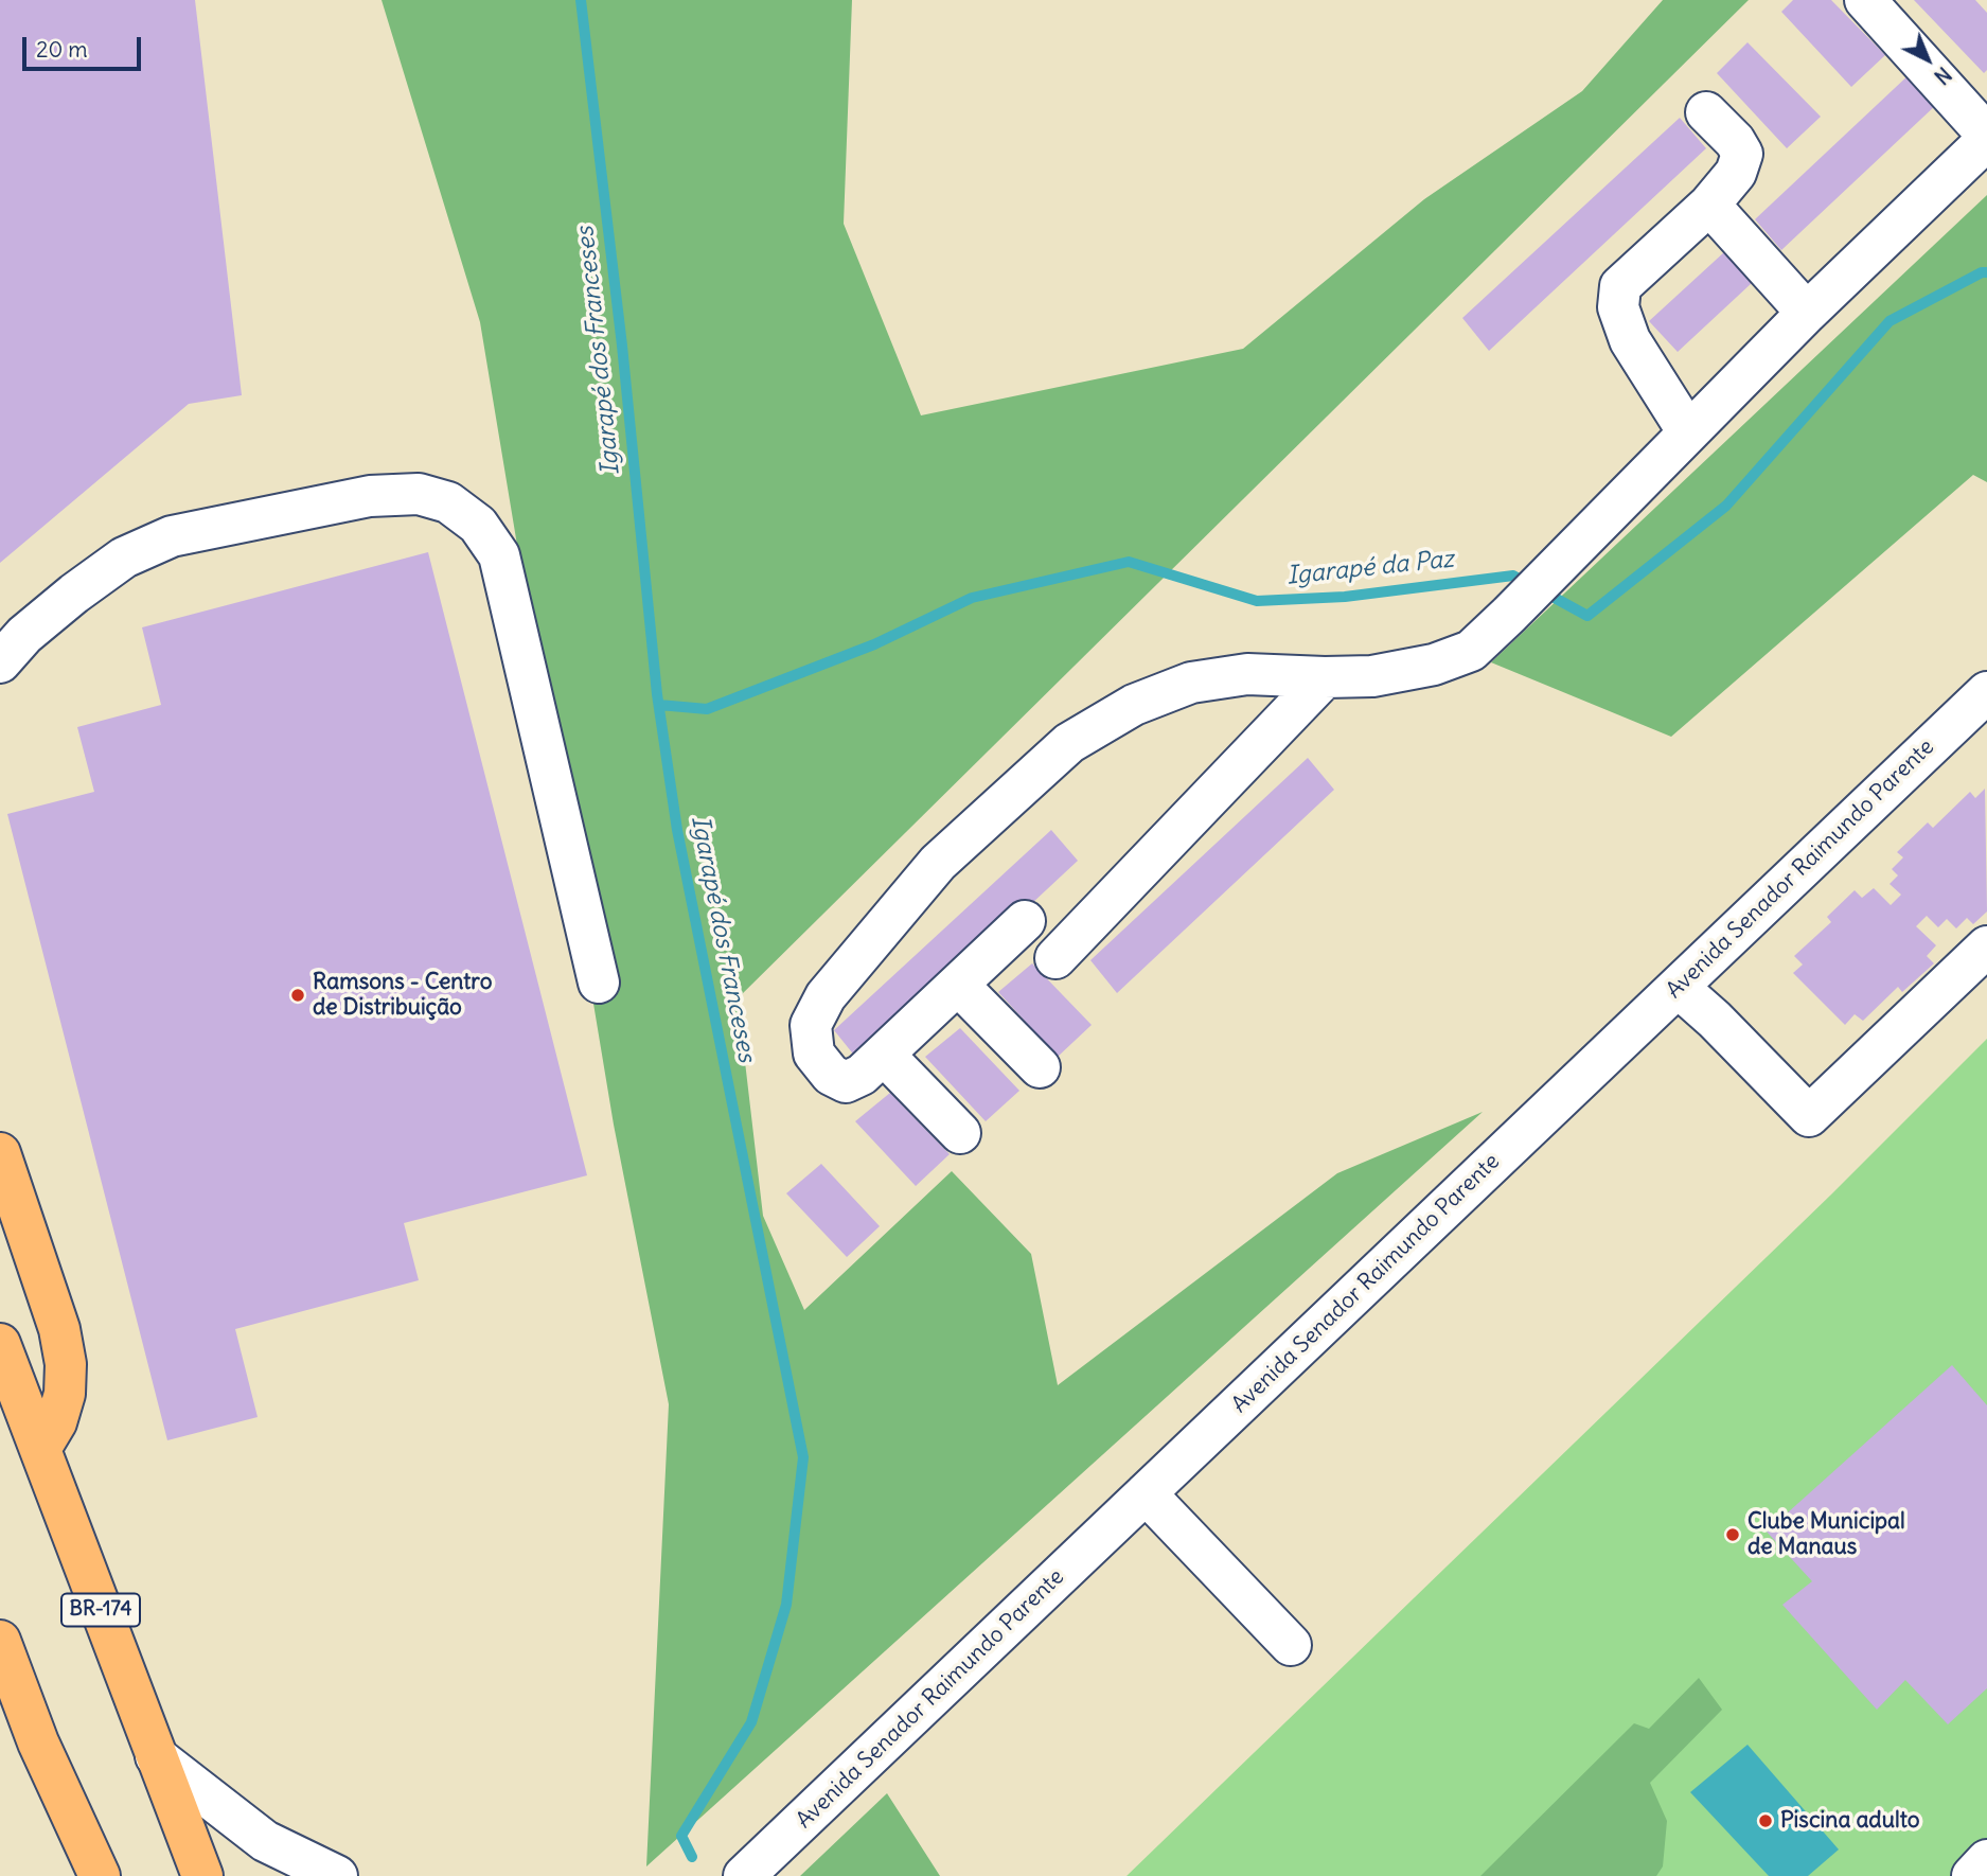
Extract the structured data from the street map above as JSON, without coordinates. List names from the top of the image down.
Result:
{
  "streets": {
    "highway": ["BR-174"],
    "street": ["Avenida Senador Raimundo Parente"]
  },
  "water": ["Igarapé dos Franceses", "Igarapé da Paz"],
  "places": ["Ramsons - Centro de Distribuição", "Clube Municipal de Manaus", "Piscina adulto"],
  "scale_bar": "20 m",
  "north": "bottom right"
}
